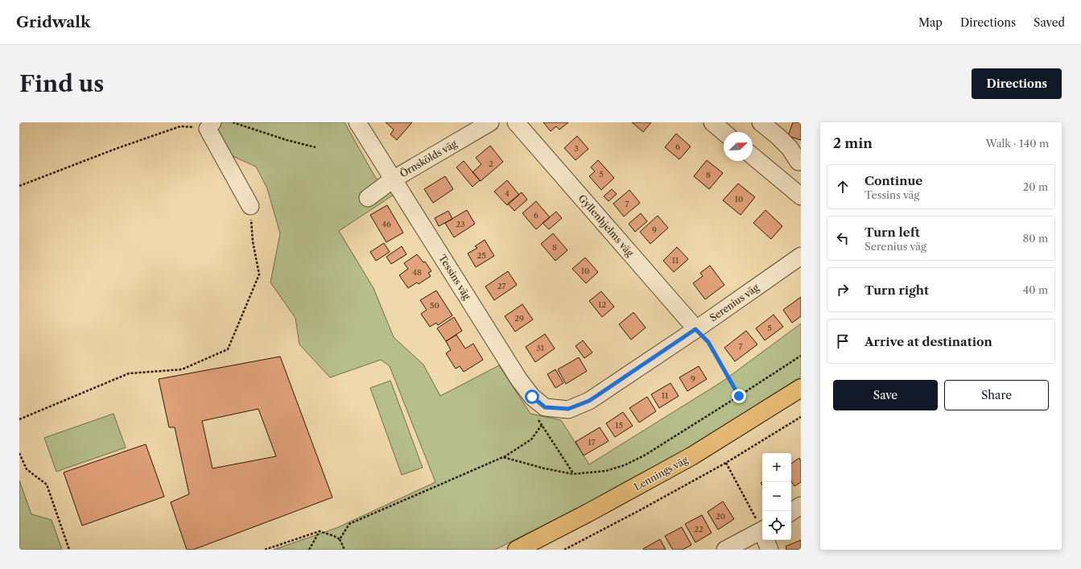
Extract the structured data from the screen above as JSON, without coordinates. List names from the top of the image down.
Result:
{
  "streets": {
    "main road": ["Lennings väg"],
    "street": [
      "Örnskölds väg",
      "Gyllenhjelms väg",
      "Tessins väg",
      "Serenius väg"
    ]
  },
  "crossings": [
    ["Örnskölds väg", "Tessins väg"],
    ["Gyllenhjelms väg", "Serenius väg"],
    ["Tessins väg", "Serenius väg"]
  ],
  "house_numbers": [
    "6",
    "3",
    "2",
    "5",
    "8",
    "4",
    "10",
    "7",
    "6",
    "46",
    "23",
    "9",
    "8",
    "25",
    "11",
    "10",
    "48",
    "27",
    "12",
    "50",
    "29",
    "5",
    "7",
    "31",
    "9",
    "11",
    "15",
    "17",
    "20",
    "22"
  ],
  "north": "top right",
  "page": {
    "header": "Gridwalk",
    "nav": ["Map", "Directions", "Saved"],
    "buttons": [
      "Directions",
      ["Save", "Share"]
    ],
    "title": "Find us",
    "heading": ["2 min", "Walk · 140 m"],
    "list": [
      ["Continue", "Tessins väg", "20 m"],
      ["Turn left", "Serenius väg", "80 m"],
      ["Turn right", "40 m"],
      "Arrive at destination"
    ],
    "map_buttons": ["+", "−"]
  }
}
